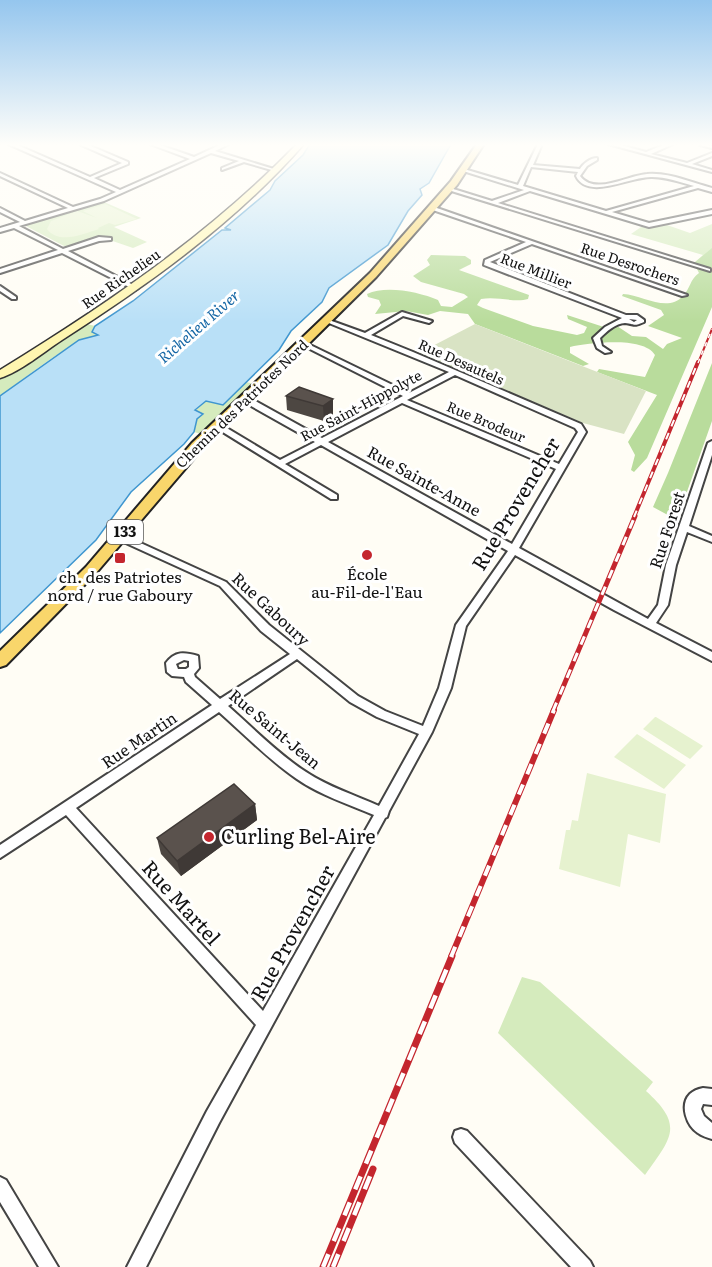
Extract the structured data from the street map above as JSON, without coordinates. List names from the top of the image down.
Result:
{
  "streets": {
    "main road": ["Rue Richelieu", "Chemin des Patriotes Nord", "133"],
    "street": [
      "Rue Desrochers",
      "Rue Millier",
      "Rue Desautels",
      "Rue Saint-Hippolyte",
      "Rue Brodeur",
      "Rue Sainte-Anne",
      "Rue Provencher",
      "Rue Forest",
      "Rue Gaboury",
      "Rue Saint-Jean",
      "Rue Martin",
      "Rue Martel"
    ]
  },
  "crossings": [
    ["Rue Desrochers", "Rue Millier"],
    ["Rue Desrochers", "Chemin des Patriotes Nord"],
    ["Rue Desautels", "Chemin des Patriotes Nord"],
    ["Rue Desautels", "Rue Saint-Hippolyte"],
    ["Rue Desautels", "Rue Provencher"],
    ["Chemin des Patriotes Nord", "Rue Brodeur"],
    ["Chemin des Patriotes Nord", "Rue Sainte-Anne"],
    ["Chemin des Patriotes Nord", "Rue Gaboury"],
    ["Rue Saint-Hippolyte", "Rue Brodeur"],
    ["Rue Saint-Hippolyte", "Rue Sainte-Anne"],
    ["Rue Brodeur", "Rue Provencher"],
    ["Rue Sainte-Anne", "Rue Provencher"],
    ["Rue Sainte-Anne", "Rue Forest"],
    ["Rue Provencher", "Rue Gaboury"],
    ["Rue Provencher", "Rue Saint-Jean"],
    ["Rue Provencher", "Rue Martel"],
    ["Rue Gaboury", "Rue Martin"],
    ["Rue Saint-Jean", "Rue Martin"],
    ["Rue Martin", "Rue Martel"]
  ],
  "water": ["Richelieu River"],
  "places": {
    "other": ["École au-Fil-de-l'Eau", "Curling Bel-Aire"],
    "transit": ["ch. des Patriotes nord / rue Gaboury"]
  }
}
